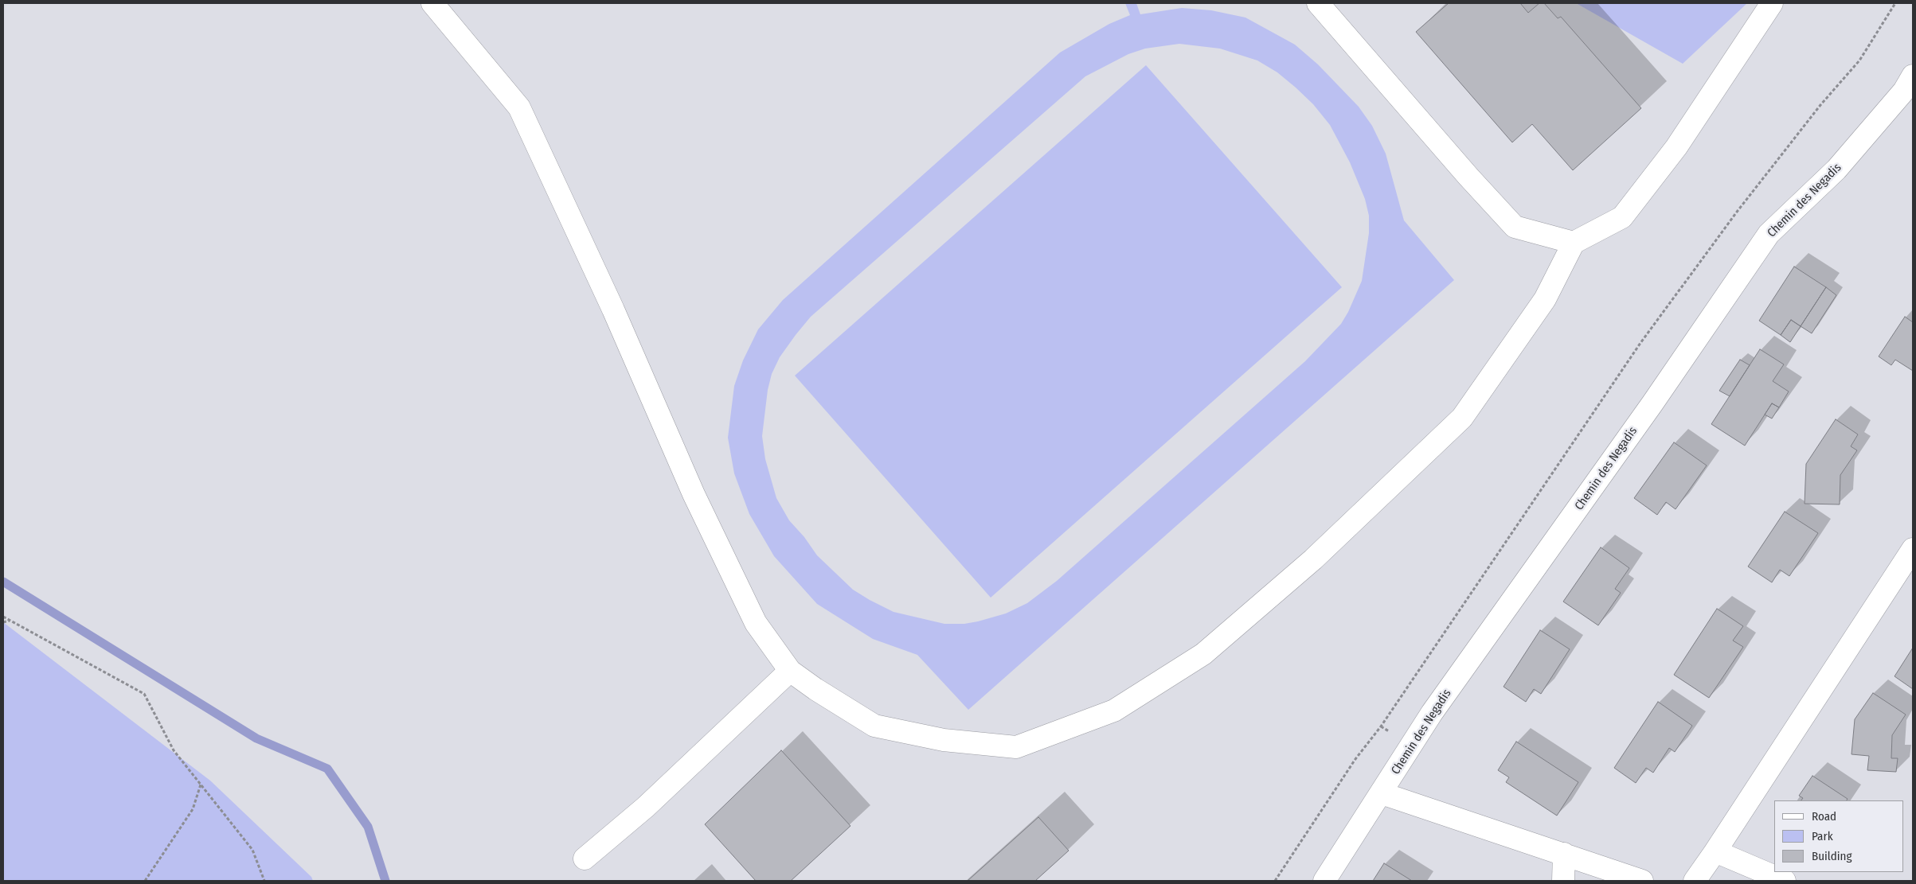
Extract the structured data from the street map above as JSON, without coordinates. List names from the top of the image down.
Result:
{
  "streets": {
    "street": ["Chemin des Negadis"]
  },
  "legend": ["Road", "Park", "Building"]
}
